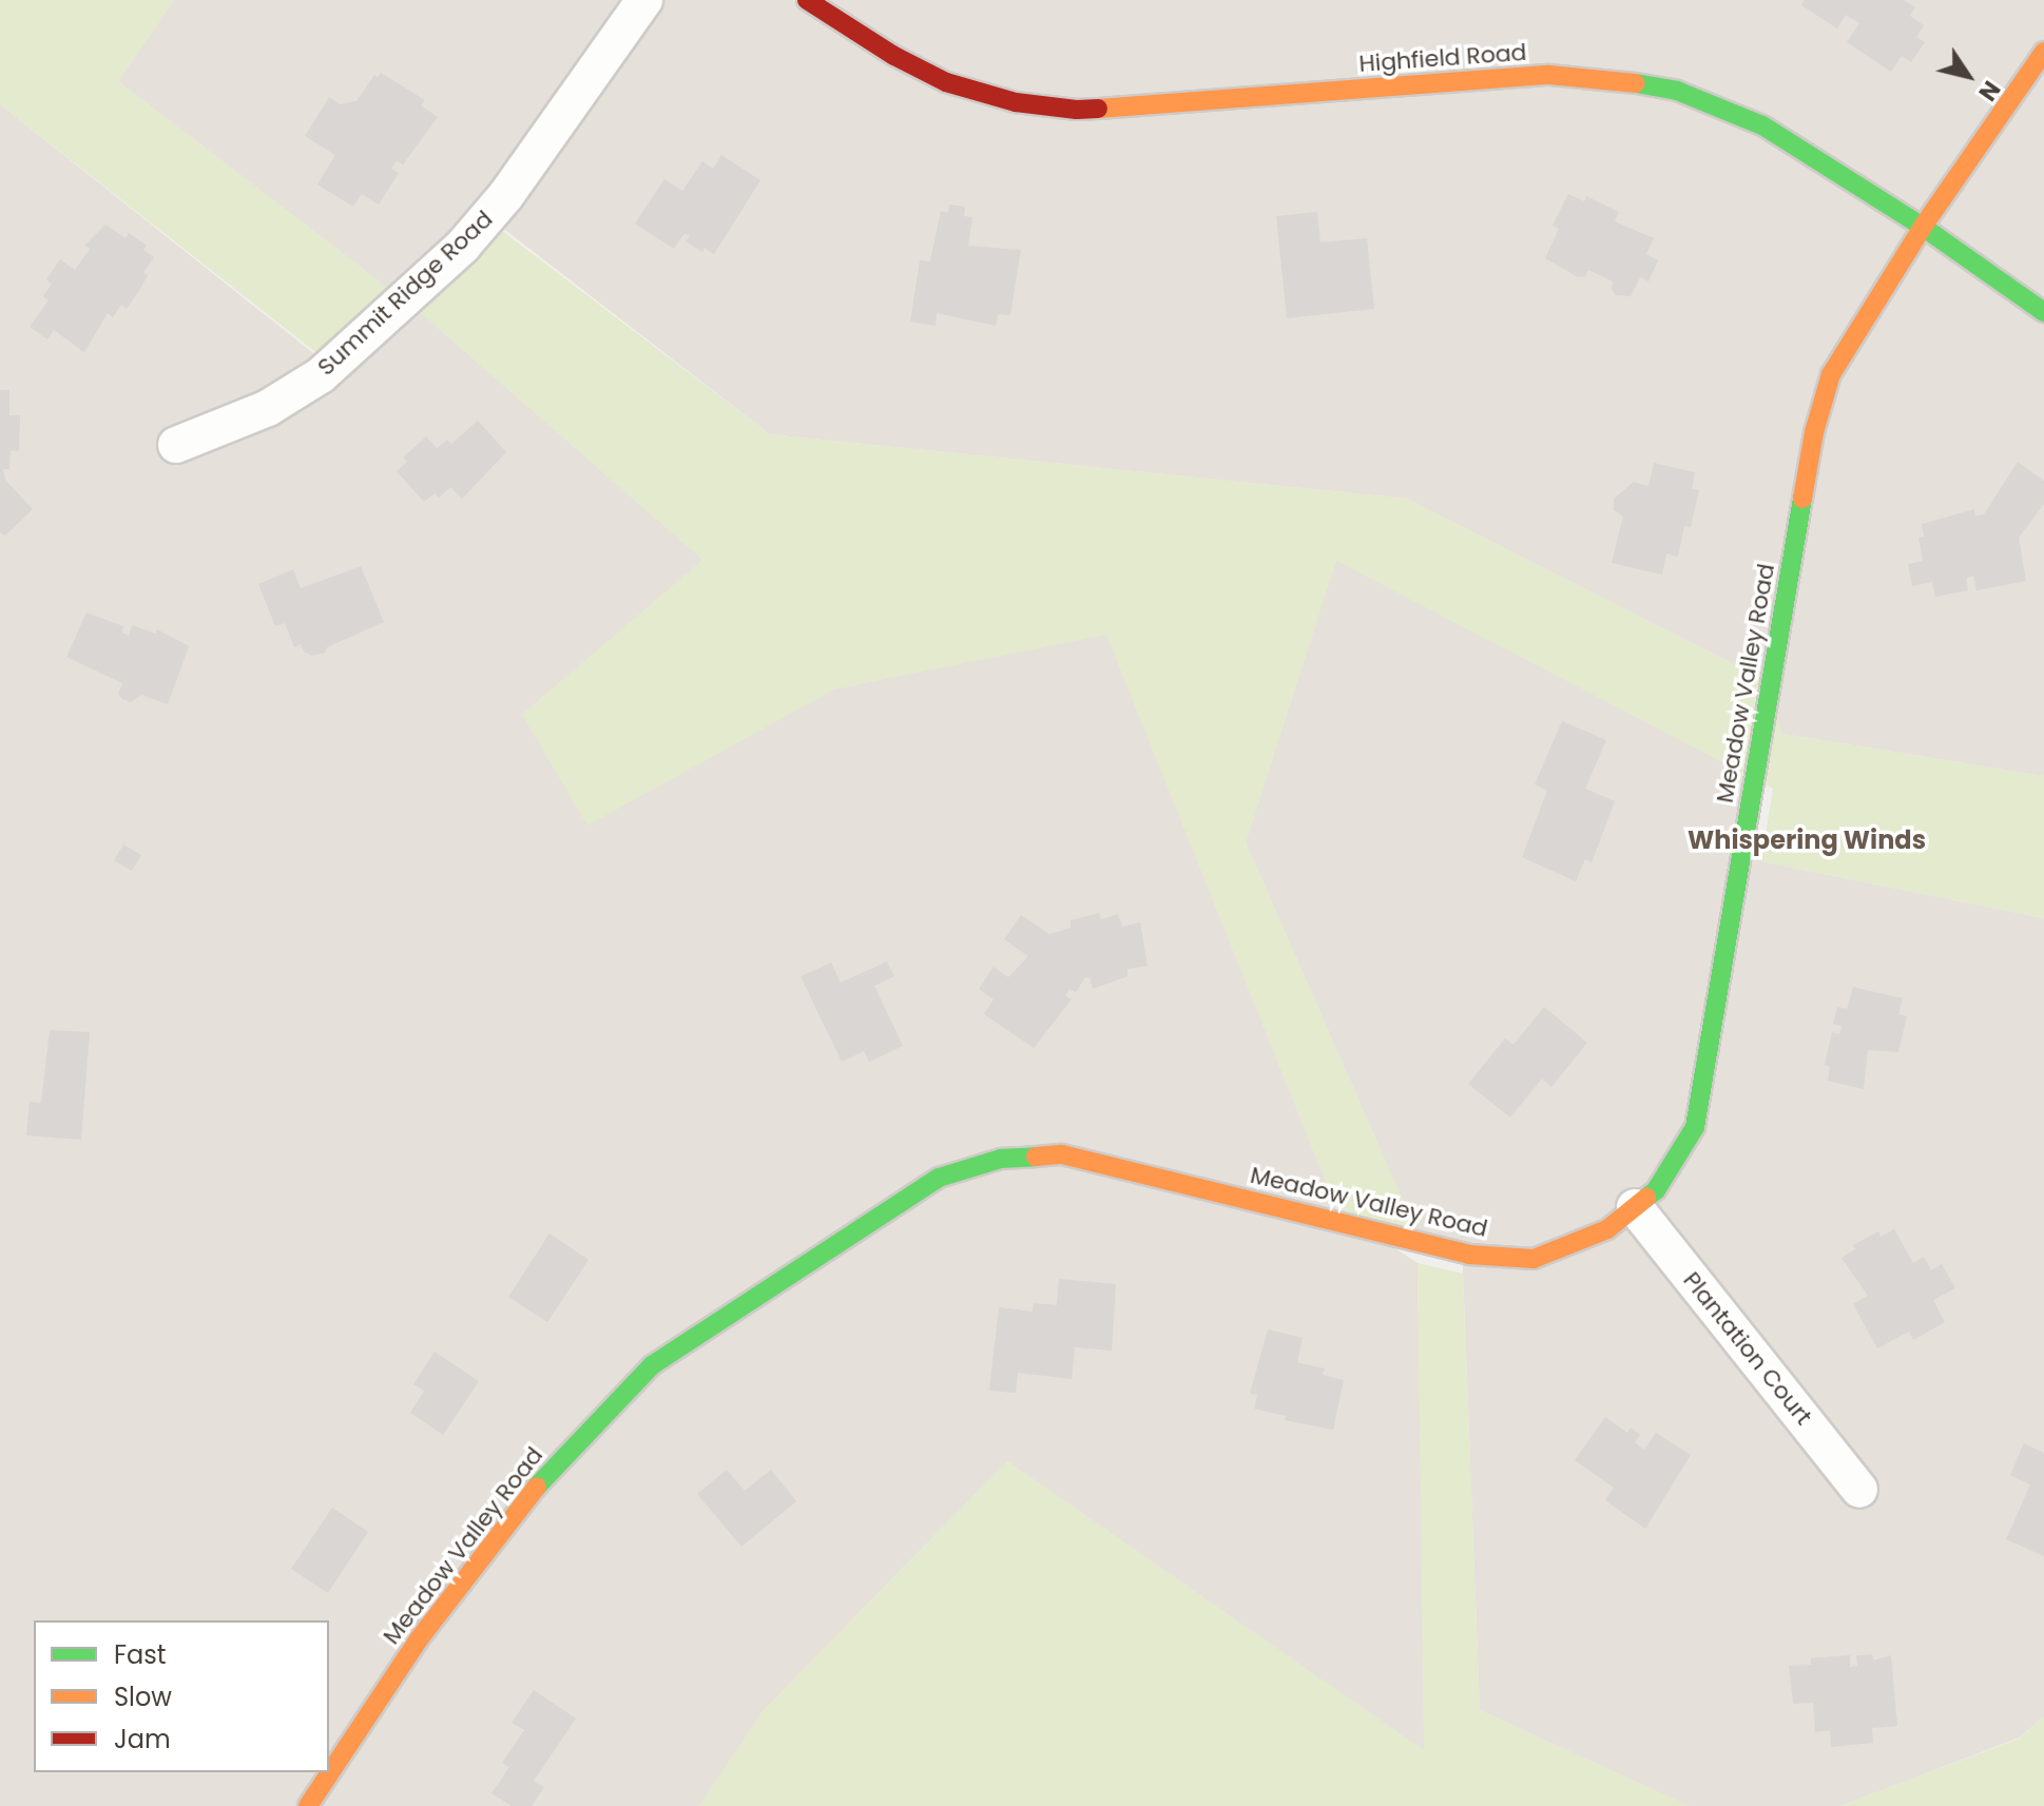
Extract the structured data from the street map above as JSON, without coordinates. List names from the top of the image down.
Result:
{
  "streets": {
    "street": [
      "Highfield Road",
      "Summit Ridge Road",
      "Meadow Valley Road",
      "Plantation Court"
    ]
  },
  "crossings": [
    ["Highfield Road", "Meadow Valley Road"],
    ["Meadow Valley Road", "Plantation Court"]
  ],
  "districts": ["Whispering Winds"],
  "legend": ["Fast", "Slow", "Jam"],
  "north": "bottom right"
}
